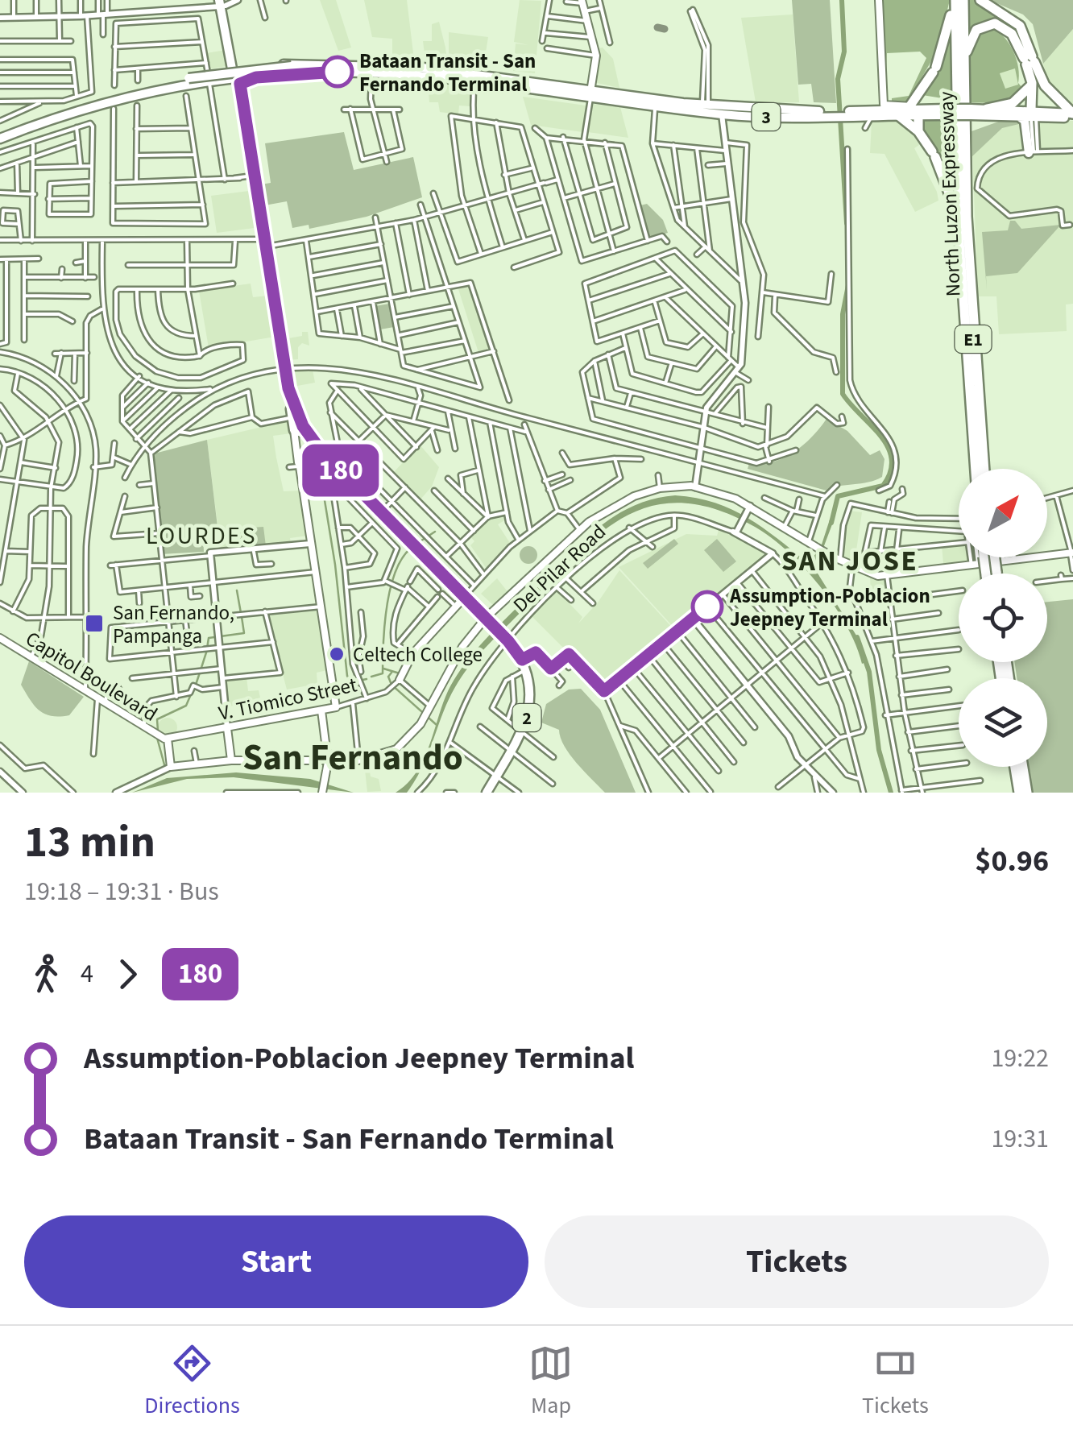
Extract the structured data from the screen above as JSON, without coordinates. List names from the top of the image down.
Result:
{
  "streets": {
    "highway": [
      "3",
      "North Luzon Expressway",
      "E1",
      "2"
    ],
    "main road": ["Capitol Boulevard", "V. Tiomico Street"],
    "street": ["Del Pilar Road"]
  },
  "crossings": [
    ["Capitol Boulevard", "V. Tiomico Street"]
  ],
  "districts": ["LOURDES", "SAN JOSE", "San Fernando"],
  "places": {
    "other": ["Bataan Transit - San Fernando Terminal", "Assumption-Poblacion Jeepney Terminal", "Celtech College"],
    "transit": ["San Fernando, Pampanga"]
  },
  "lines": ["bus line 180"],
  "north": "top right",
  "page": {
    "on_map": "180",
    "heading": ["13 min", "19:18 – 19:31 · Bus", "$0.96"],
    "legs": ["4", "180"],
    "list": [
      {
        "name": "Assumption-Poblacion Jeepney Terminal",
        "value": "19:22"
      },
      {
        "name": "Bataan Transit - San Fernando Terminal",
        "value": "19:31"
      }
    ],
    "buttons": ["Start", "Tickets"],
    "tabs": ["Directions", "Map", "Tickets"]
  }
}
